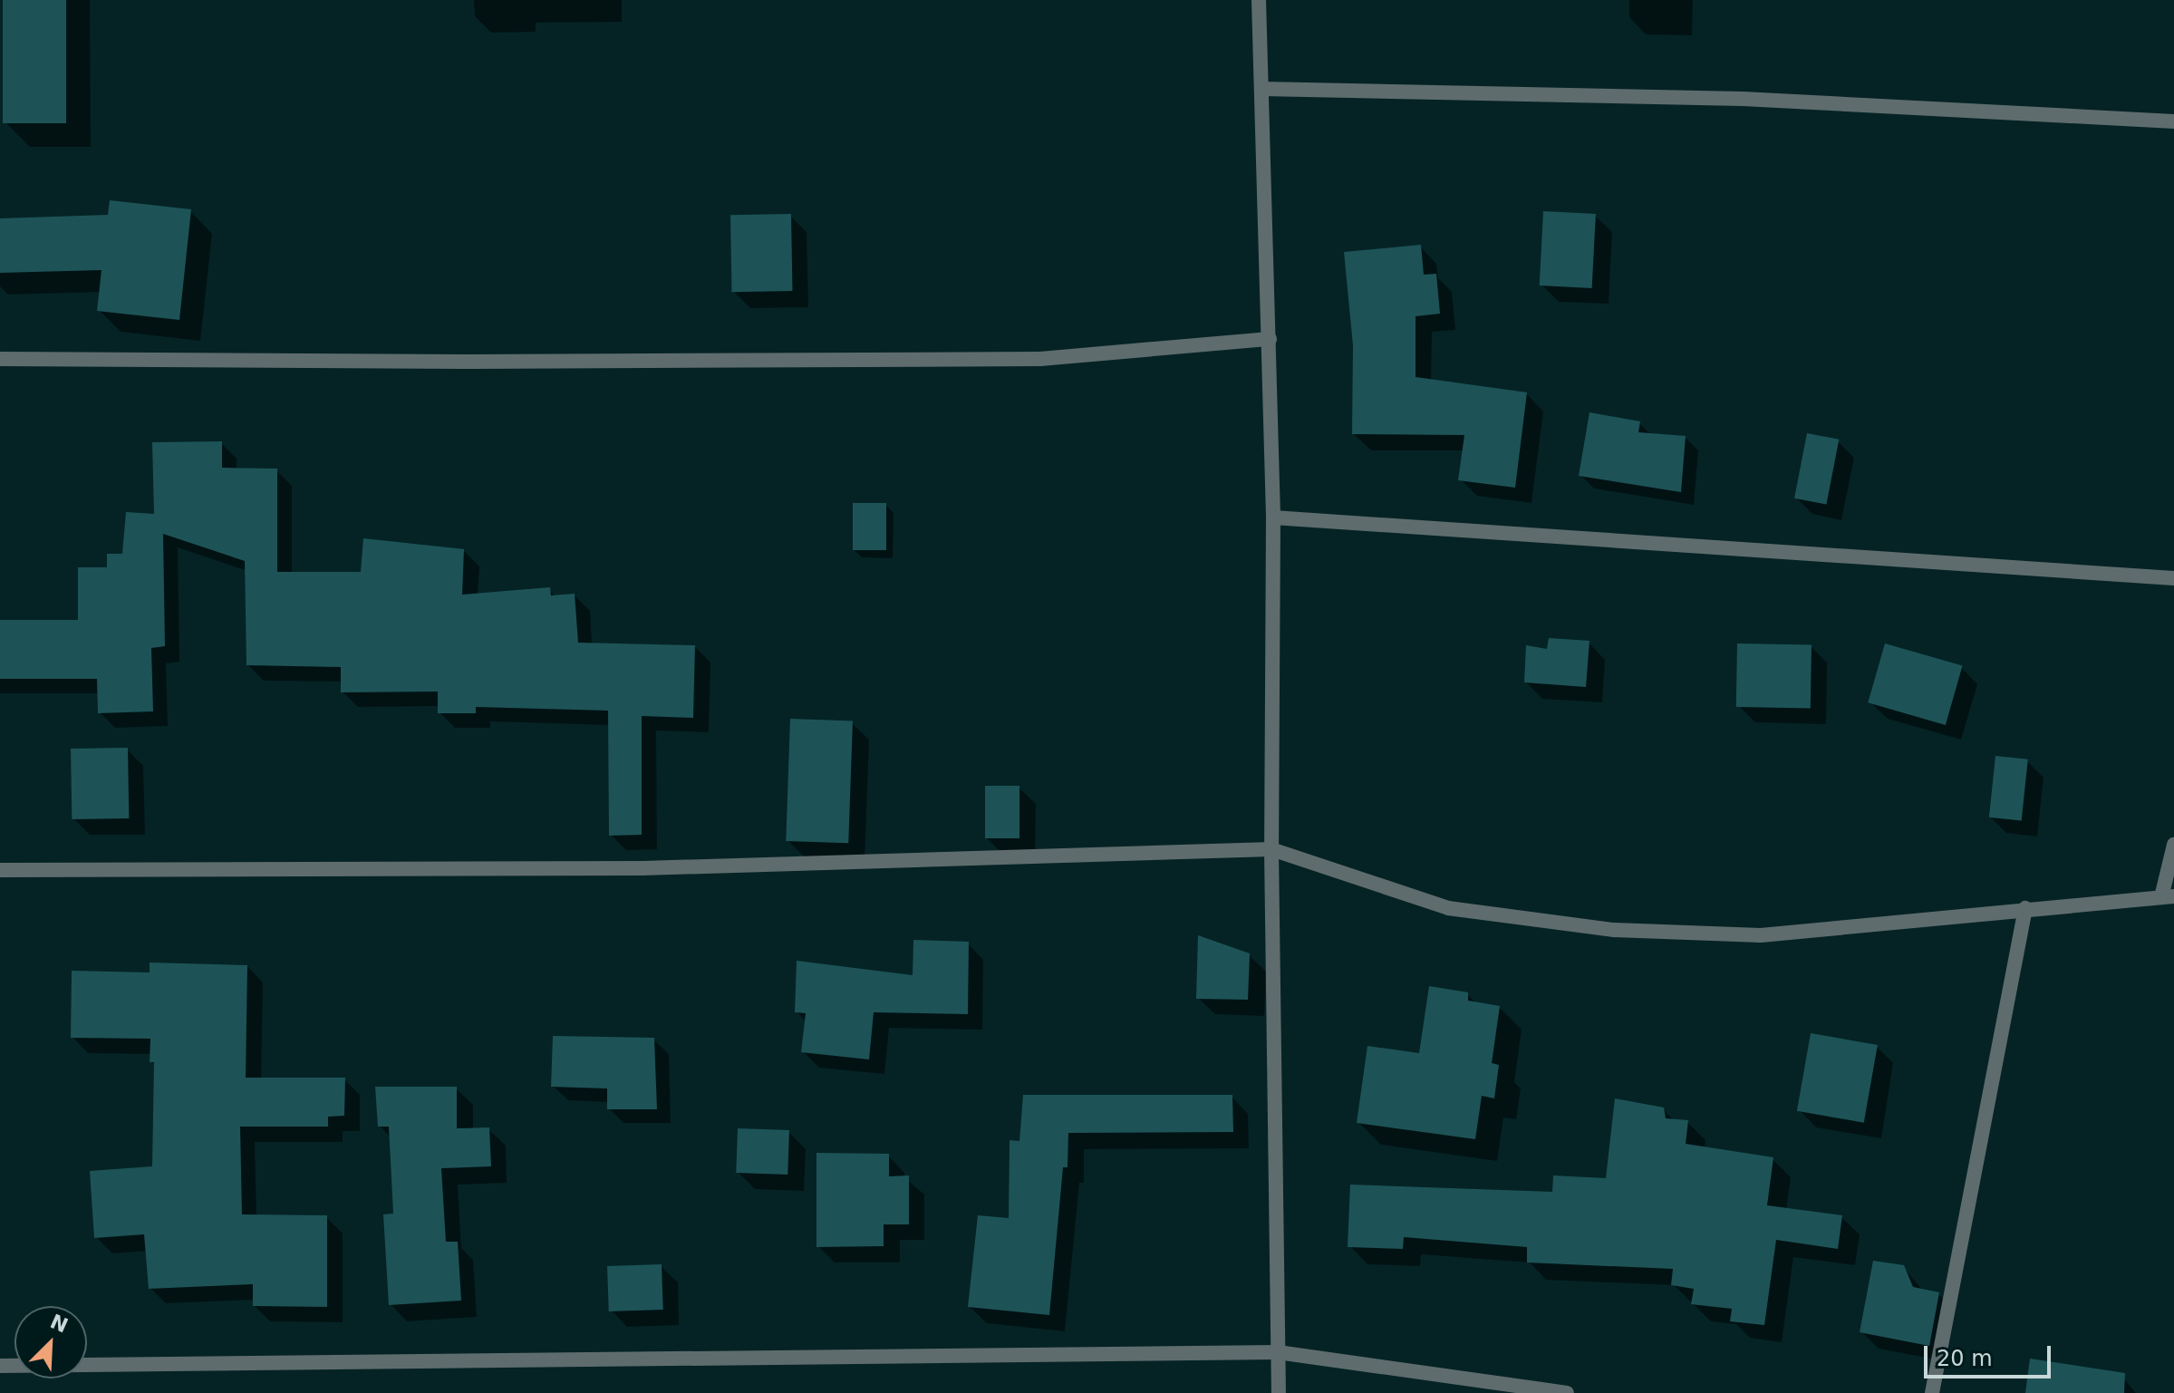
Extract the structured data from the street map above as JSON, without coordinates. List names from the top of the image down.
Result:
{
  "scale_bar": "20 m",
  "north": "top right"
}
